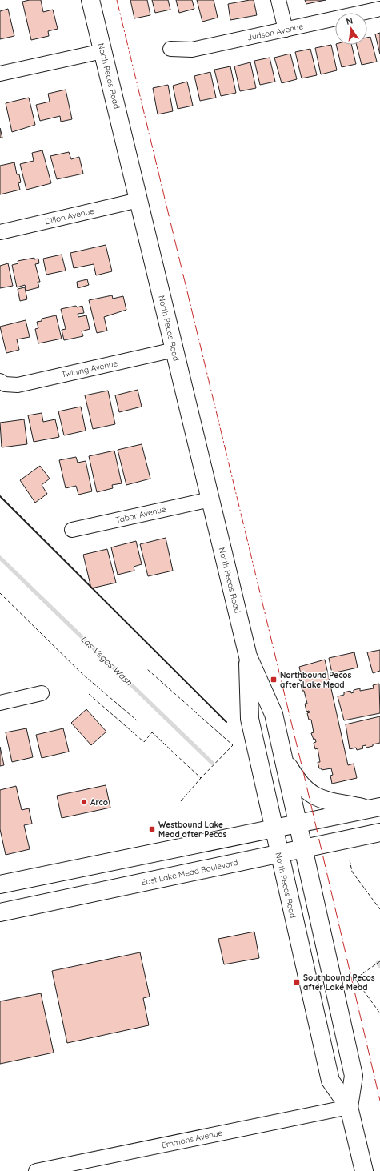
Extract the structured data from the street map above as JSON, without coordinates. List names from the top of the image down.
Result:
{
  "streets": {
    "main road": ["North Pecos Road", "East Lake Mead Boulevard"],
    "street": [
      "Judson Avenue",
      "Dillon Avenue",
      "Twining Avenue",
      "Tabor Avenue",
      "Emmons Avenue"
    ]
  },
  "crossings": [
    ["North Pecos Road", "Dillon Avenue"],
    ["North Pecos Road", "Twining Avenue"],
    ["North Pecos Road", "Tabor Avenue"],
    ["North Pecos Road", "East Lake Mead Boulevard"],
    ["North Pecos Road", "Emmons Avenue"]
  ],
  "water": ["Las Vegas Wash"],
  "places": {
    "transit": ["Northbound Pecos after Lake Mead", "Westbound Lake Mead after Pecos", "Southbound Pecos after Lake Mead"],
    "other": ["Arco"]
  },
  "north": "top"
}
